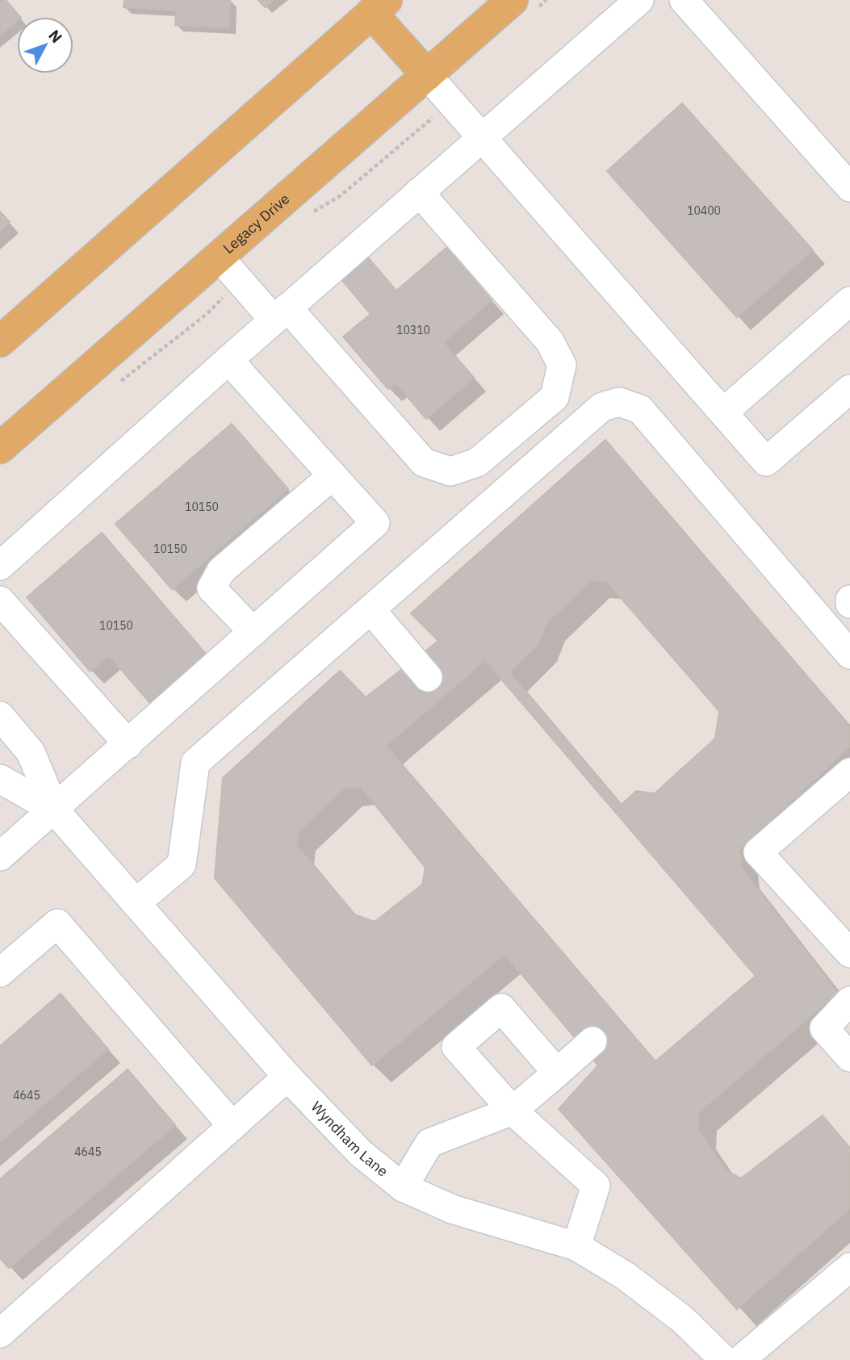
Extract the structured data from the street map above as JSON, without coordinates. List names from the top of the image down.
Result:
{
  "streets": {
    "main road": ["Legacy Drive"],
    "street": ["Wyndham Lane"]
  },
  "house_numbers": [
    "10400",
    "10310",
    "10150",
    "10150",
    "10150",
    "4645",
    "4645"
  ],
  "north": "top right"
}
